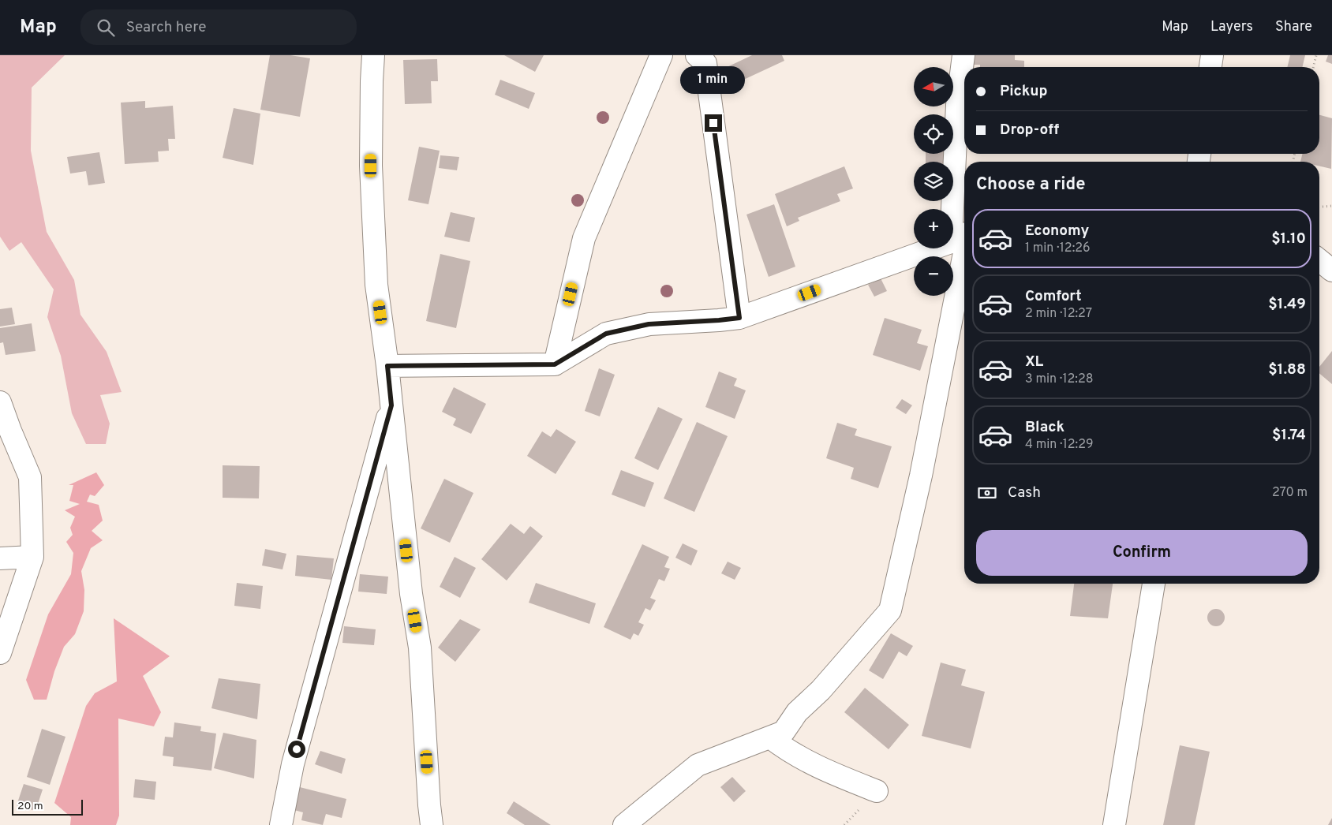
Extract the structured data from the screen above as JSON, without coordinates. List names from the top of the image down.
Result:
{
  "scale_bar": "20 m",
  "north": "left",
  "page": {
    "header": "Map",
    "search": "Search here",
    "nav": ["Map", "Layers", "Share"],
    "bubble": "1 min",
    "map_buttons": ["+", "−"],
    "banner": ["Pickup", "Drop-off"],
    "heading": "Choose a ride",
    "list": [
      {
        "name": "Economy",
        "note": "1 min · 12:26",
        "value": "$1.10"
      },
      {
        "name": "Comfort",
        "note": "2 min · 12:27",
        "value": "$1.49"
      },
      {
        "name": "XL",
        "note": "3 min · 12:28",
        "value": "$1.88"
      },
      {
        "name": "Black",
        "note": "4 min · 12:29",
        "value": "$1.74"
      }
    ],
    "pay": ["Cash", "270 m"],
    "buttons": "Confirm",
    "scale": "20 m"
  }
}
